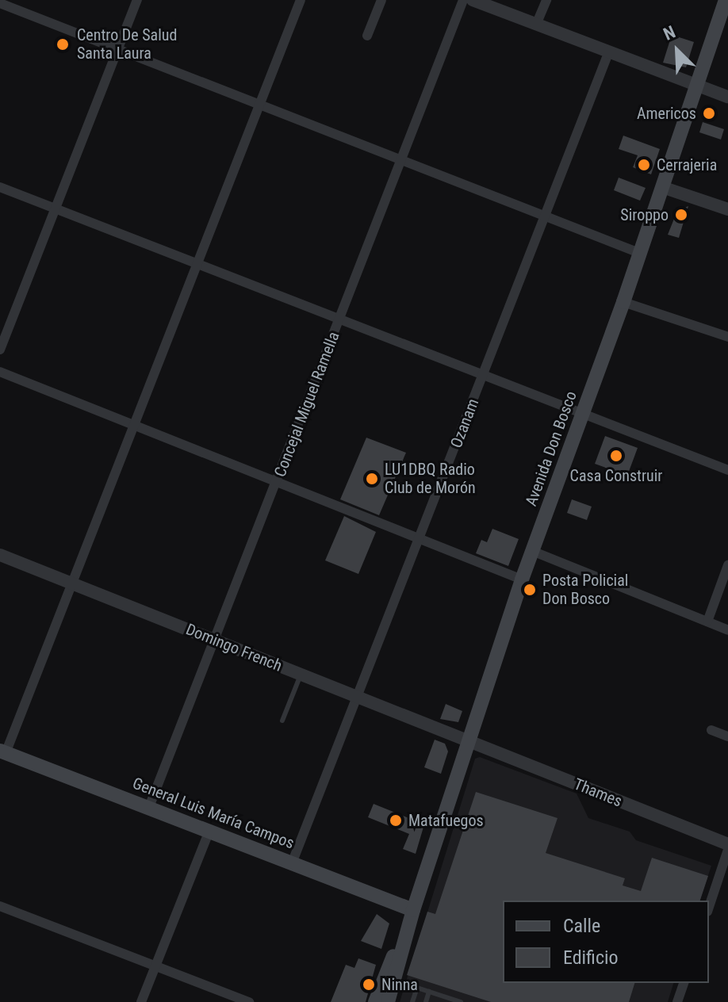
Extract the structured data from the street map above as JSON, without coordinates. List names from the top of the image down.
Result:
{
  "streets": {
    "main road": ["Avenida Don Bosco", "General Luis María Campos"],
    "street": [
      "Concejal Miguel Ramella",
      "Ozanam",
      "Domingo French",
      "Thames"
    ]
  },
  "crossings": [
    ["Concejal Miguel Ramella", "Domingo French"],
    ["Concejal Miguel Ramella", "General Luis María Campos"],
    ["Ozanam", "Domingo French"],
    ["Ozanam", "General Luis María Campos"],
    ["Avenida Don Bosco", "Domingo French"],
    ["Avenida Don Bosco", "Thames"],
    ["Avenida Don Bosco", "General Luis María Campos"],
    ["Domingo French", "Thames"]
  ],
  "places": [
    "Centro De Salud Santa Laura",
    "Americos",
    "Cerrajeria",
    "Siroppo",
    "Casa Construir",
    "LU1DBQ Radio Club de Morón",
    "Posta Policial Don Bosco",
    "Matafuegos",
    "Ninna"
  ],
  "legend": ["Calle", "Edificio"],
  "north": "top left"
}
